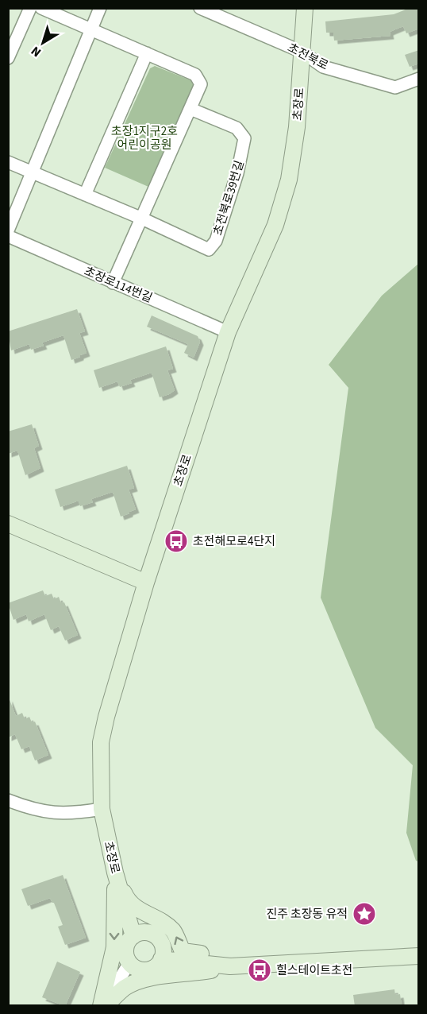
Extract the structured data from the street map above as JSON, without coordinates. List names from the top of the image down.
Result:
{
  "streets": {
    "street": [
      "초전북로",
      "초장로",
      "초전북로39번길",
      "초장로114번길"
    ]
  },
  "crossings": [
    ["초전북로", "초장로"],
    ["초장로", "초장로114번길"]
  ],
  "parks": ["초장1지구2호 어린이공원"],
  "places": {
    "bus stop": ["초전해모로4단지", "힐스테이트초전"],
    "place": ["진주 초장동 유적"]
  },
  "north": "bottom left"
}
